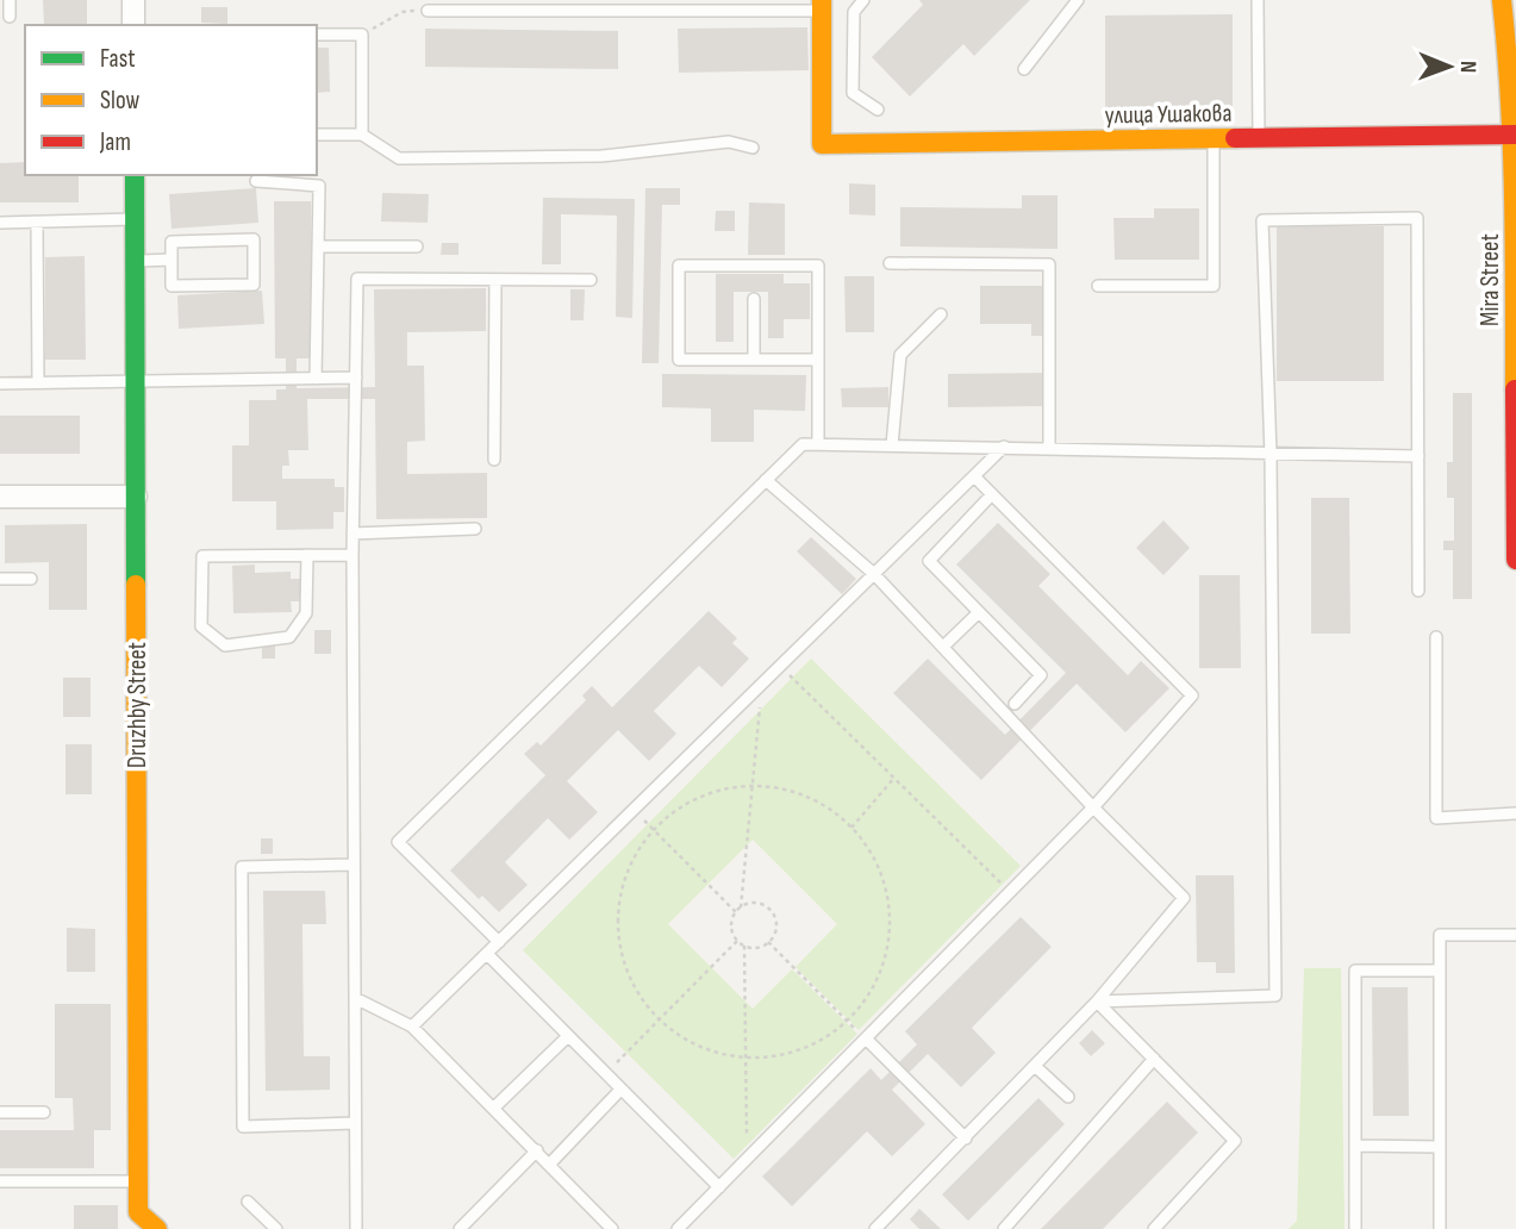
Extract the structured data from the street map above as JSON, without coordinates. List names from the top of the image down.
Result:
{
  "streets": {
    "street": ["улица Ушакова", "Mira Street", "Druzhby Street"]
  },
  "crossings": [
    ["улица Ушакова", "Mira Street"]
  ],
  "legend": ["Fast", "Slow", "Jam"],
  "north": "right"
}
